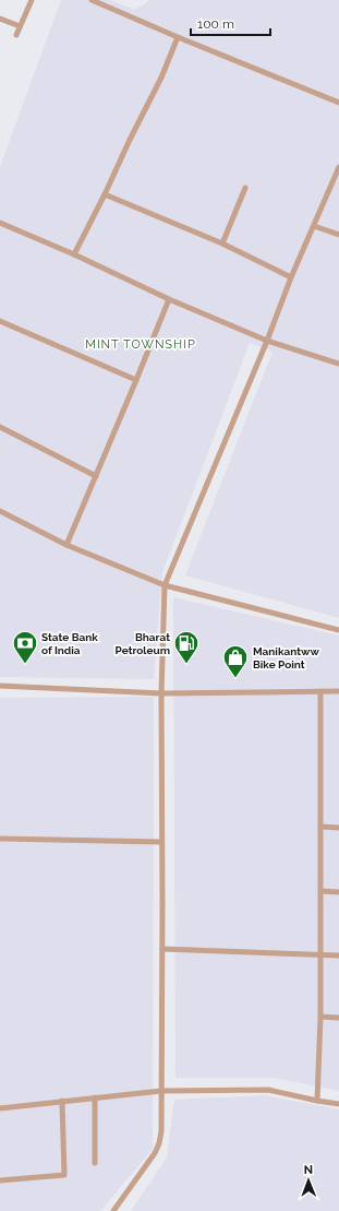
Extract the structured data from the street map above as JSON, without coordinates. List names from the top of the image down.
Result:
{
  "districts": ["MINT TOWNSHIP"],
  "places": {
    "bank": ["State Bank of India"],
    "fuel station": ["Bharat Petroleum"],
    "shop": ["Manikantww Bike Point"]
  },
  "scale_bar": "100 m",
  "north": "top"
}
